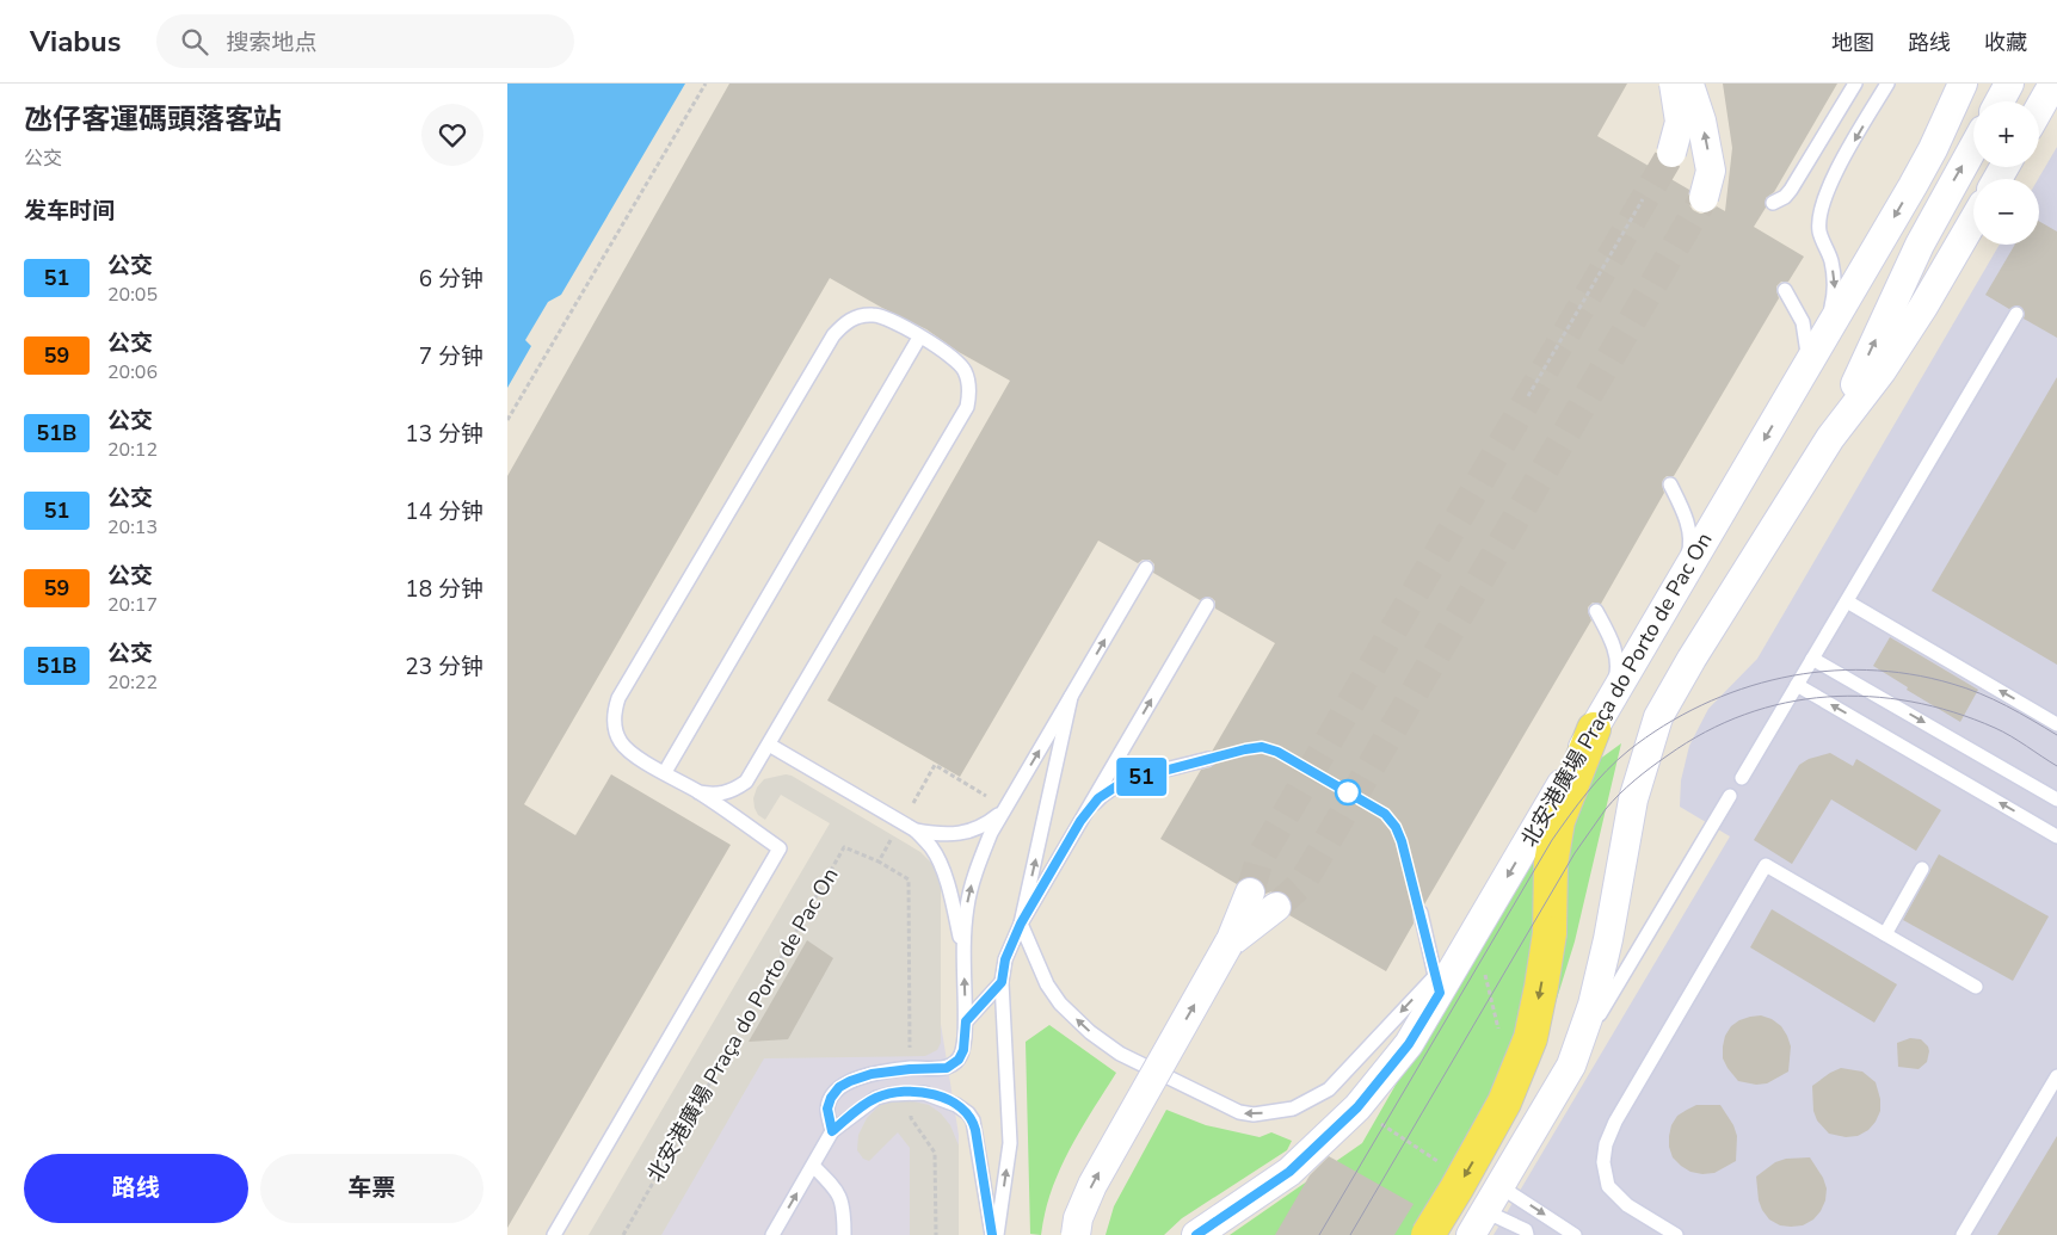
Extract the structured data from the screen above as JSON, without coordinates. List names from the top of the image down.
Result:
{
  "streets": {
    "street": ["北安港廣場 Praça do Porto de Pac On"]
  },
  "lines": ["bus line 51"],
  "page": {
    "header": "Viabus",
    "search": "搜索地点",
    "nav": ["地图", "路线", "收藏"],
    "heading": [
      ["氹仔客運碼頭落客站", "公交"],
      "发车时间"
    ],
    "on_map": "51",
    "map_buttons": ["+", "−"],
    "list": [
      {
        "mark": "51",
        "name": "公交",
        "note": "20:05",
        "value": "6 分钟"
      },
      {
        "mark": "59",
        "name": "公交",
        "note": "20:06",
        "value": "7 分钟"
      },
      {
        "mark": "51B",
        "name": "公交",
        "note": "20:12",
        "value": "13 分钟"
      },
      {
        "mark": "51",
        "name": "公交",
        "note": "20:13",
        "value": "14 分钟"
      },
      {
        "mark": "59",
        "name": "公交",
        "note": "20:17",
        "value": "18 分钟"
      },
      {
        "mark": "51B",
        "name": "公交",
        "note": "20:22",
        "value": "23 分钟"
      }
    ],
    "buttons": ["路线", "车票"]
  }
}
